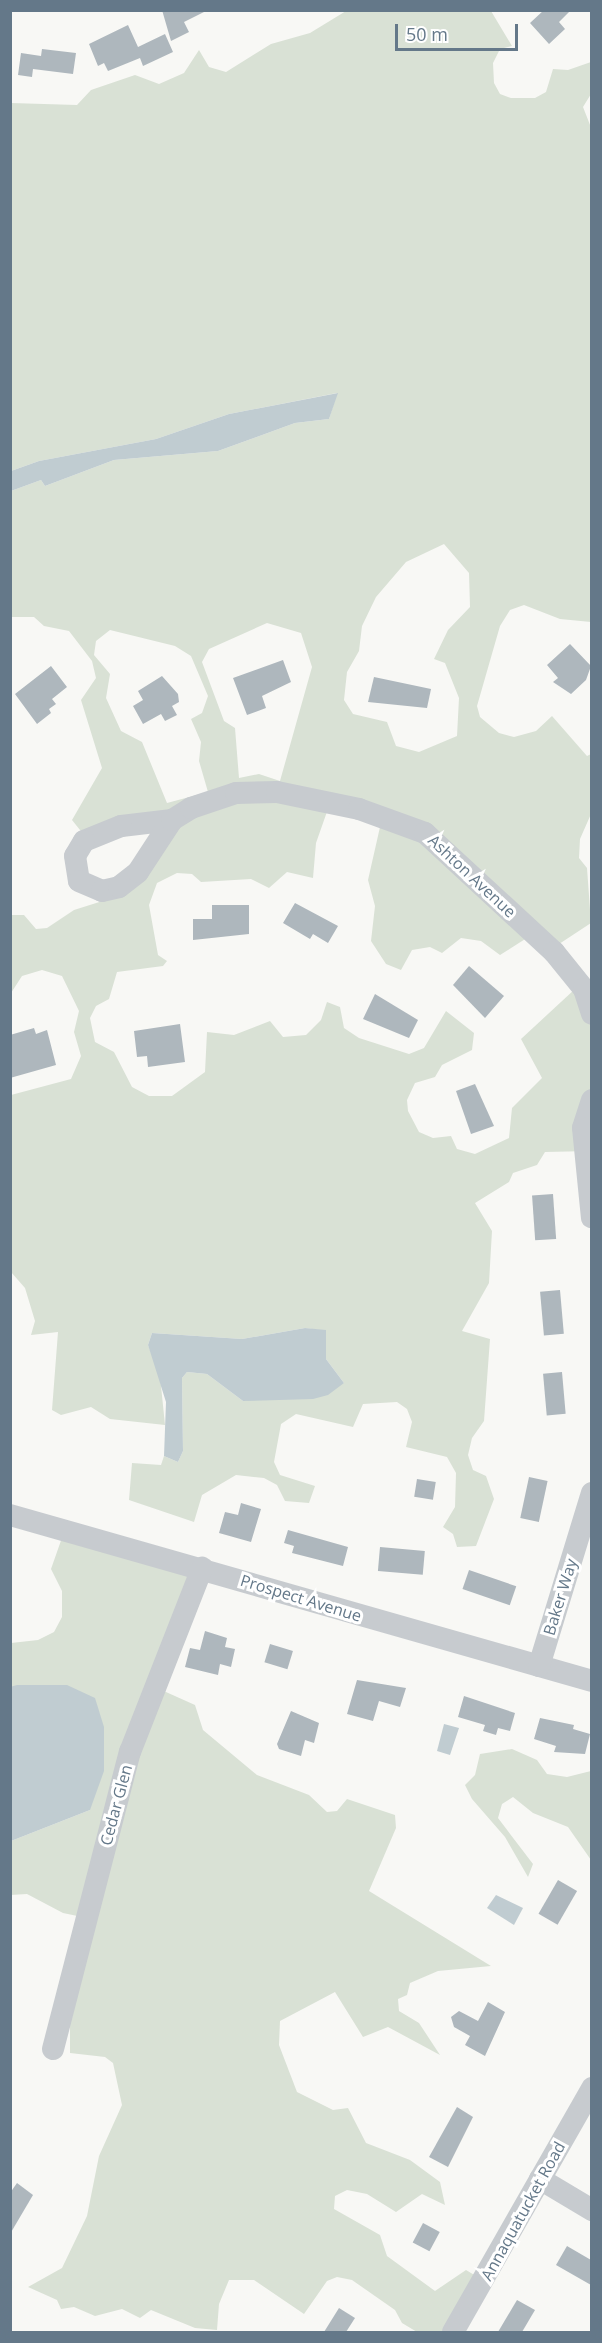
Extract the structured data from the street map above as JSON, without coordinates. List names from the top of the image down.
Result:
{
  "streets": {
    "street": [
      "Ashton Avenue",
      "Baker Way",
      "Prospect Avenue",
      "Cedar Glen",
      "Annaquatucket Road"
    ]
  },
  "crossings": [
    ["Baker Way", "Prospect Avenue"],
    ["Prospect Avenue", "Cedar Glen"]
  ],
  "scale_bar": "50 m"
}
